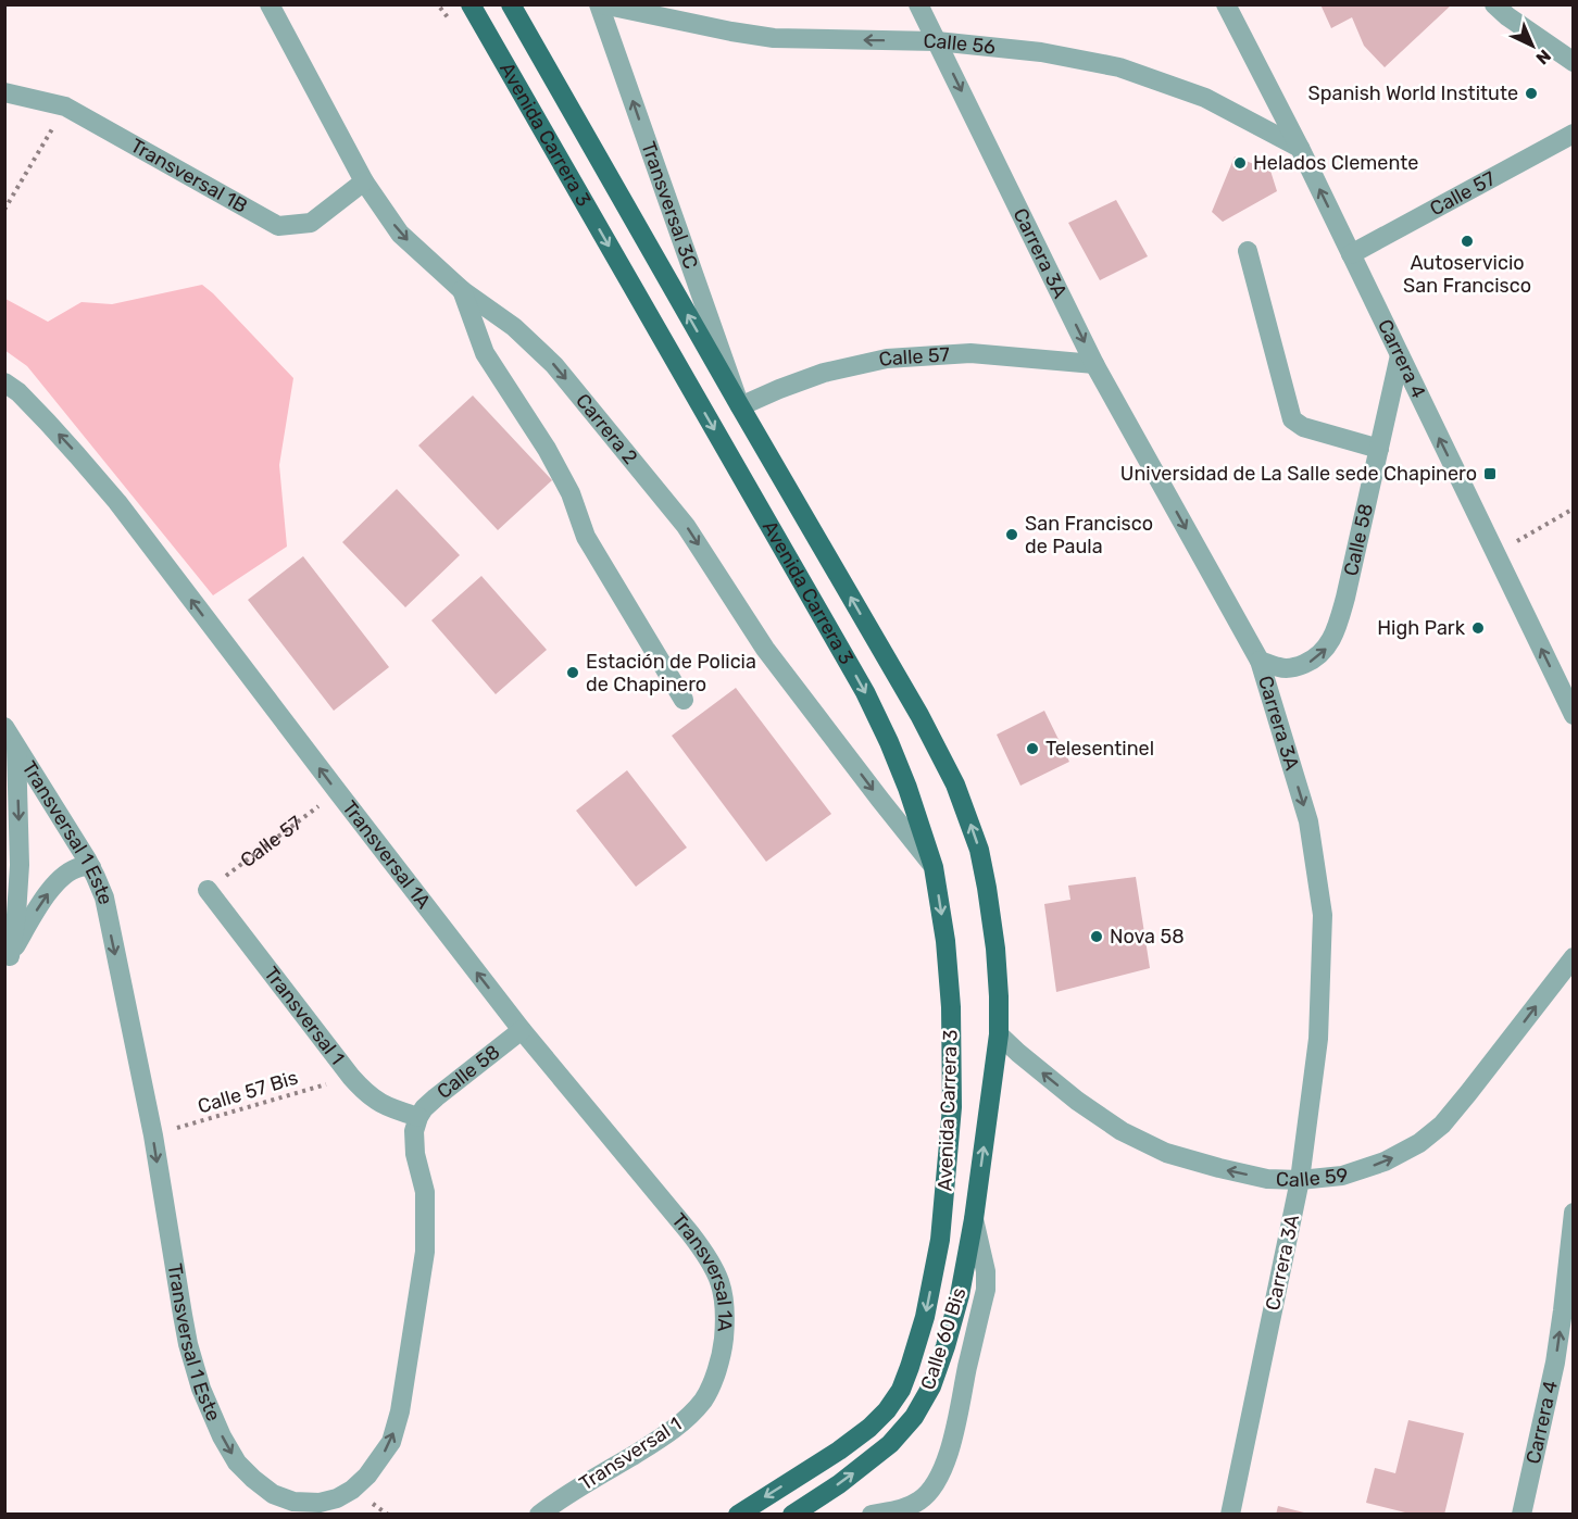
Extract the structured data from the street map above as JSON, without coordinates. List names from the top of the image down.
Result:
{
  "streets": {
    "main road": ["Avenida Carrera 3", "Calle 60 Bis"],
    "street": [
      "Calle 56",
      "Transversal 1B",
      "Calle 57",
      "Transversal 3C",
      "Carrera 3A",
      "Carrera 4",
      "Carrera 2",
      "Calle 58",
      "Transversal 1 Este",
      "Transversal 1A",
      "Transversal 1",
      "Calle 59"
    ],
    "path": ["Calle 57 Bis"]
  },
  "crossings": [
    ["Calle 56", "Transversal 3C"],
    ["Calle 56", "Carrera 3A"],
    ["Calle 56", "Carrera 4"],
    ["Avenida Carrera 3", "Calle 57"],
    ["Avenida Carrera 3", "Transversal 3C"],
    ["Avenida Carrera 3", "Carrera 2"],
    ["Avenida Carrera 3", "Calle 59"],
    ["Avenida Carrera 3", "Calle 60 Bis"],
    ["Transversal 1B", "Carrera 2"],
    ["Calle 57", "Transversal 3C"],
    ["Calle 57", "Carrera 3A"],
    ["Calle 57", "Carrera 4"],
    ["Calle 57", "Transversal 1A"],
    ["Calle 57", "Transversal 1"],
    ["Carrera 3A", "Calle 58"],
    ["Carrera 3A", "Calle 59"],
    ["Carrera 4", "Calle 58"],
    ["Calle 58", "Transversal 1 Este"],
    ["Calle 58", "Transversal 1A"],
    ["Calle 58", "Transversal 1"],
    ["Transversal 1 Este", "Transversal 1"],
    ["Transversal 1 Este", "Calle 57 Bis"],
    ["Transversal 1A", "Transversal 1"],
    ["Transversal 1", "Calle 57 Bis"]
  ],
  "one_way": [
    "Calle 56",
    "Transversal 3C",
    "Carrera 3A",
    "Carrera 4",
    "Calle 58",
    "Transversal 1A"
  ],
  "places": {
    "other": [
      "Spanish World Institute",
      "Helados Clemente",
      "Autoservicio San Francisco",
      "San Francisco de Paula",
      "High Park",
      "Estación de Policia de Chapinero",
      "Telesentinel",
      "Nova 58"
    ],
    "transit": ["Universidad de La Salle sede Chapinero"]
  },
  "north": "bottom right"
}
